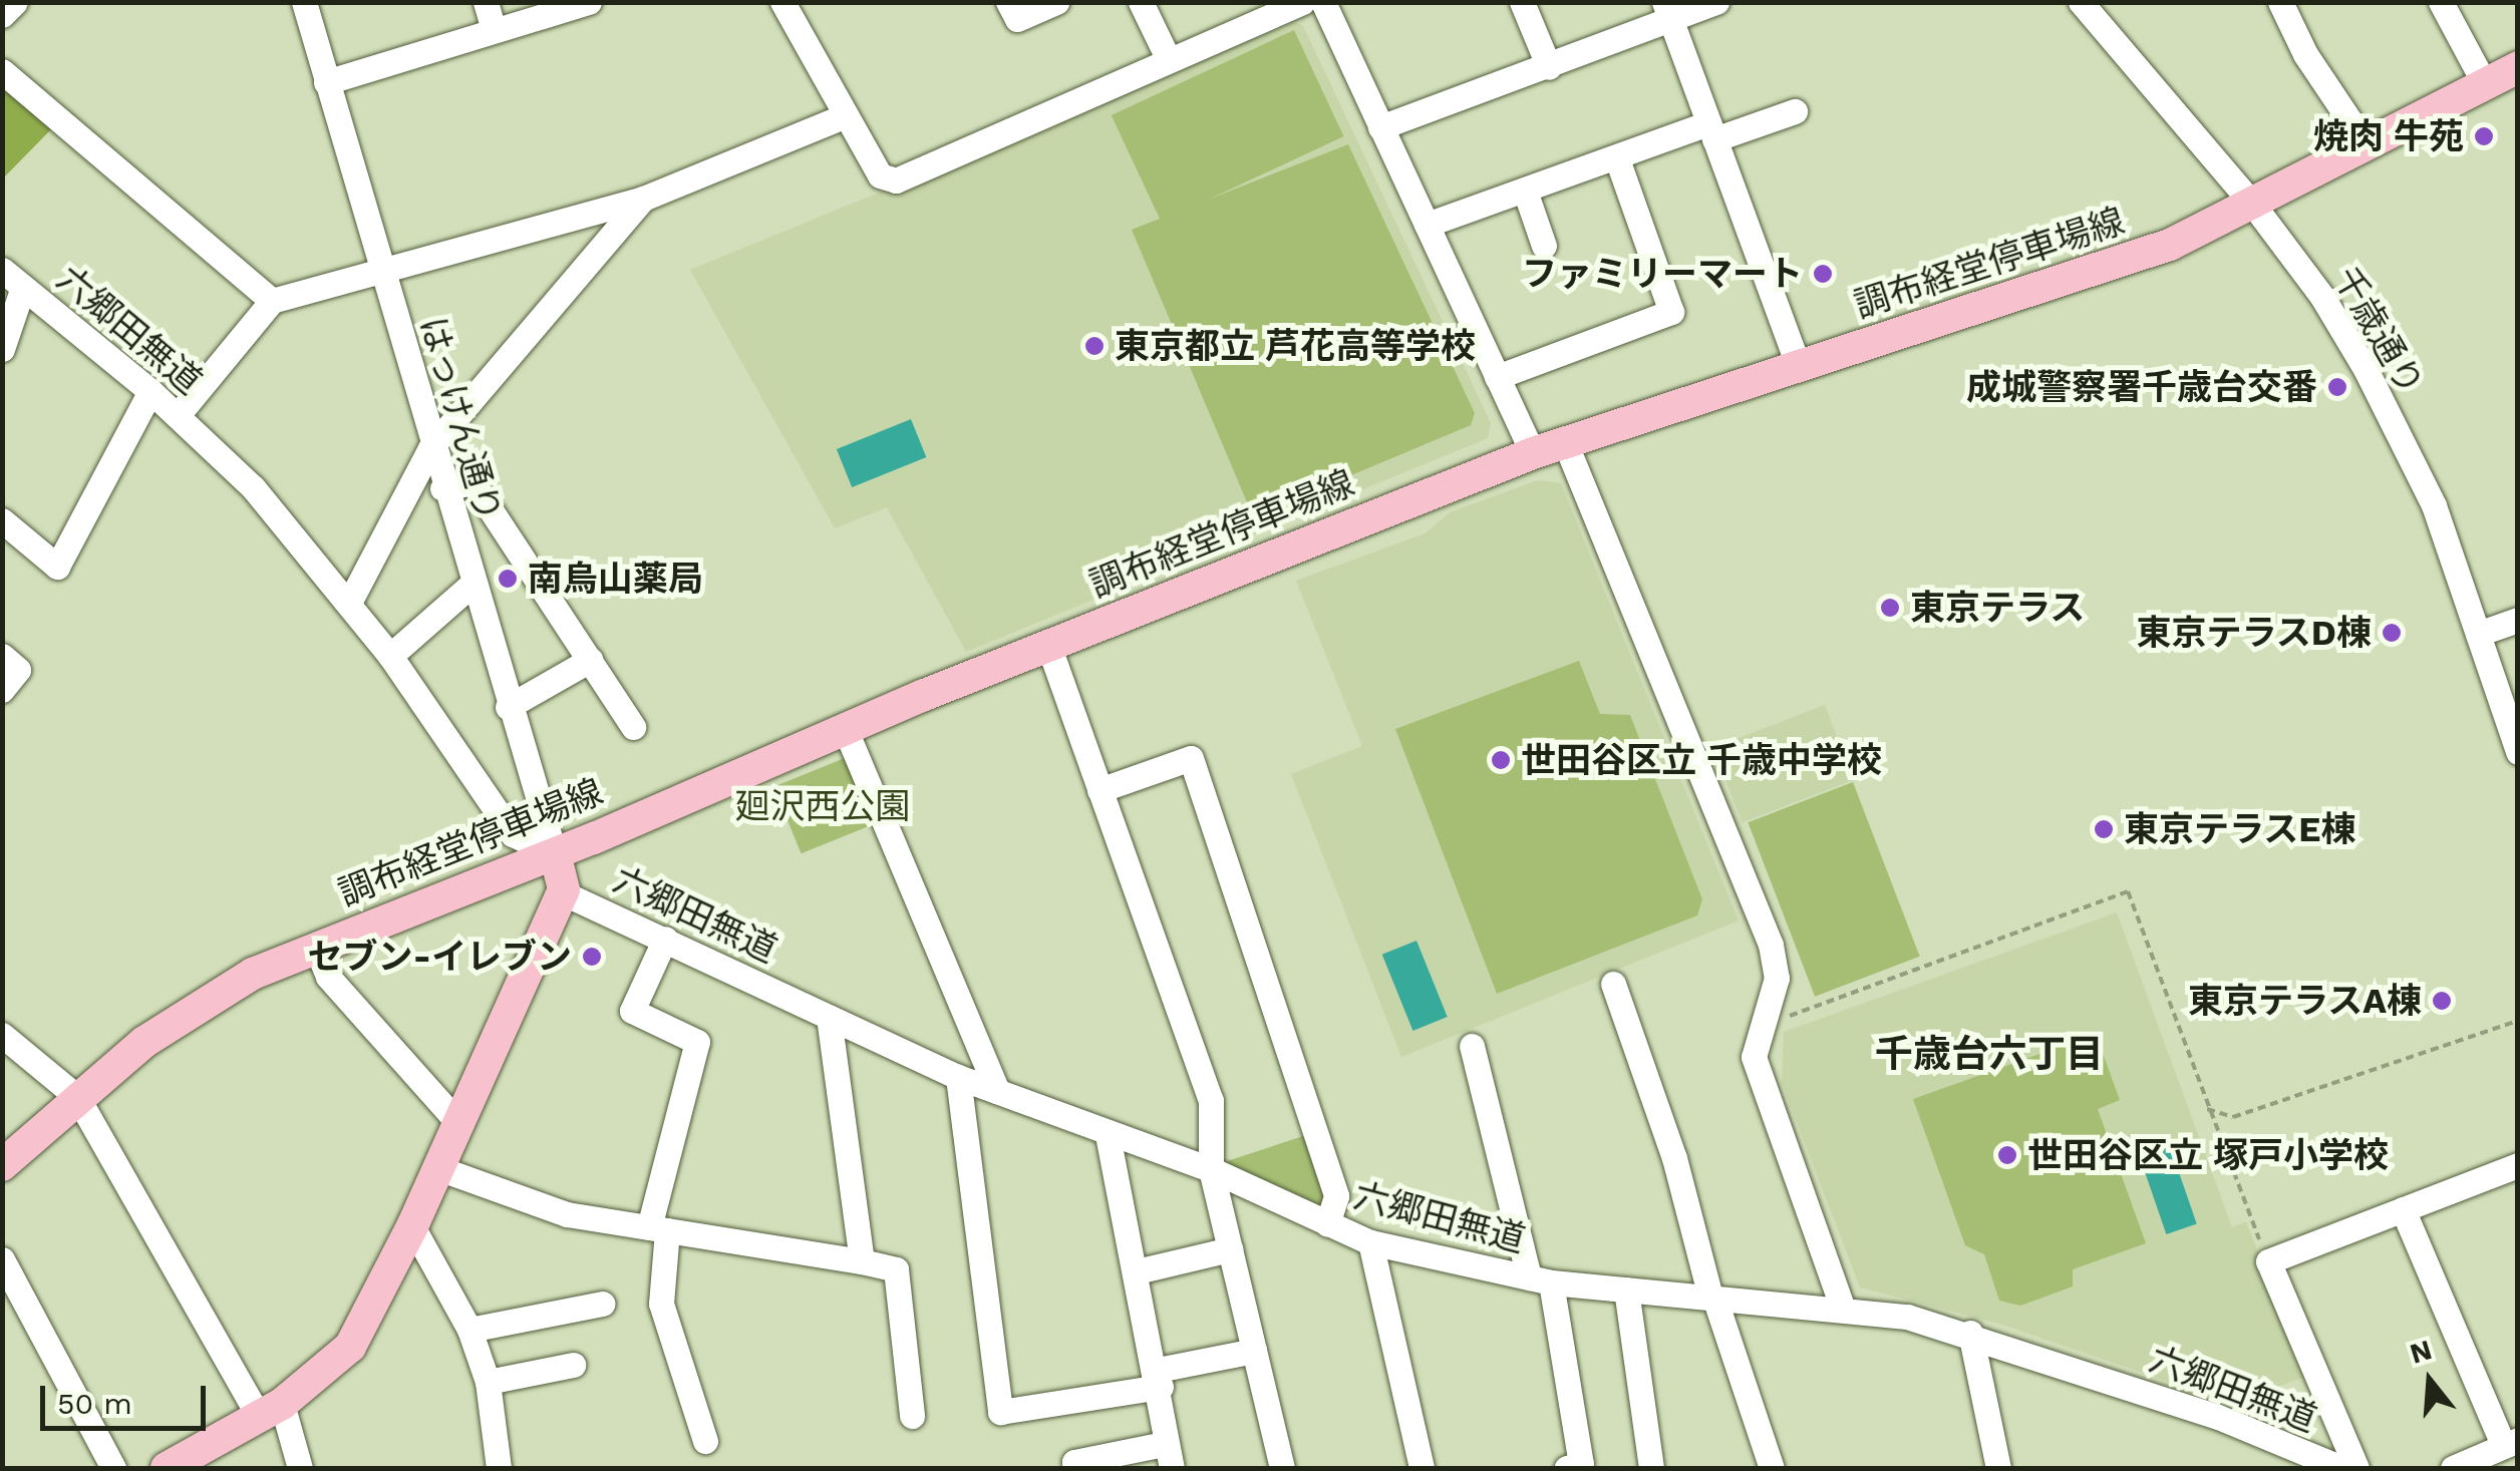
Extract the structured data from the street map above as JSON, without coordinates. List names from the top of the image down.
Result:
{
  "streets": {
    "main road": ["調布経堂停車場線"],
    "street": ["六郷田無道", "千歳通り", "はっけん通り"]
  },
  "crossings": [
    ["調布経堂停車場線", "六郷田無道"],
    ["調布経堂停車場線", "千歳通り"],
    ["調布経堂停車場線", "はっけん通り"],
    ["六郷田無道", "はっけん通り"]
  ],
  "districts": ["千歳台六丁目"],
  "parks": ["廻沢西公園"],
  "places": [
    "焼肉 牛苑",
    "ファミリーマート",
    "東京都立 芦花高等学校",
    "成城警察署千歳台交番",
    "南烏山薬局",
    "東京テラス",
    "東京テラスD棟",
    "世田谷区立 千歳中学校",
    "東京テラスE棟",
    "セブン-イレブン",
    "東京テラスA棟",
    "世田谷区立 塚戸小学校"
  ],
  "scale_bar": "50 m",
  "north": "top"
}
